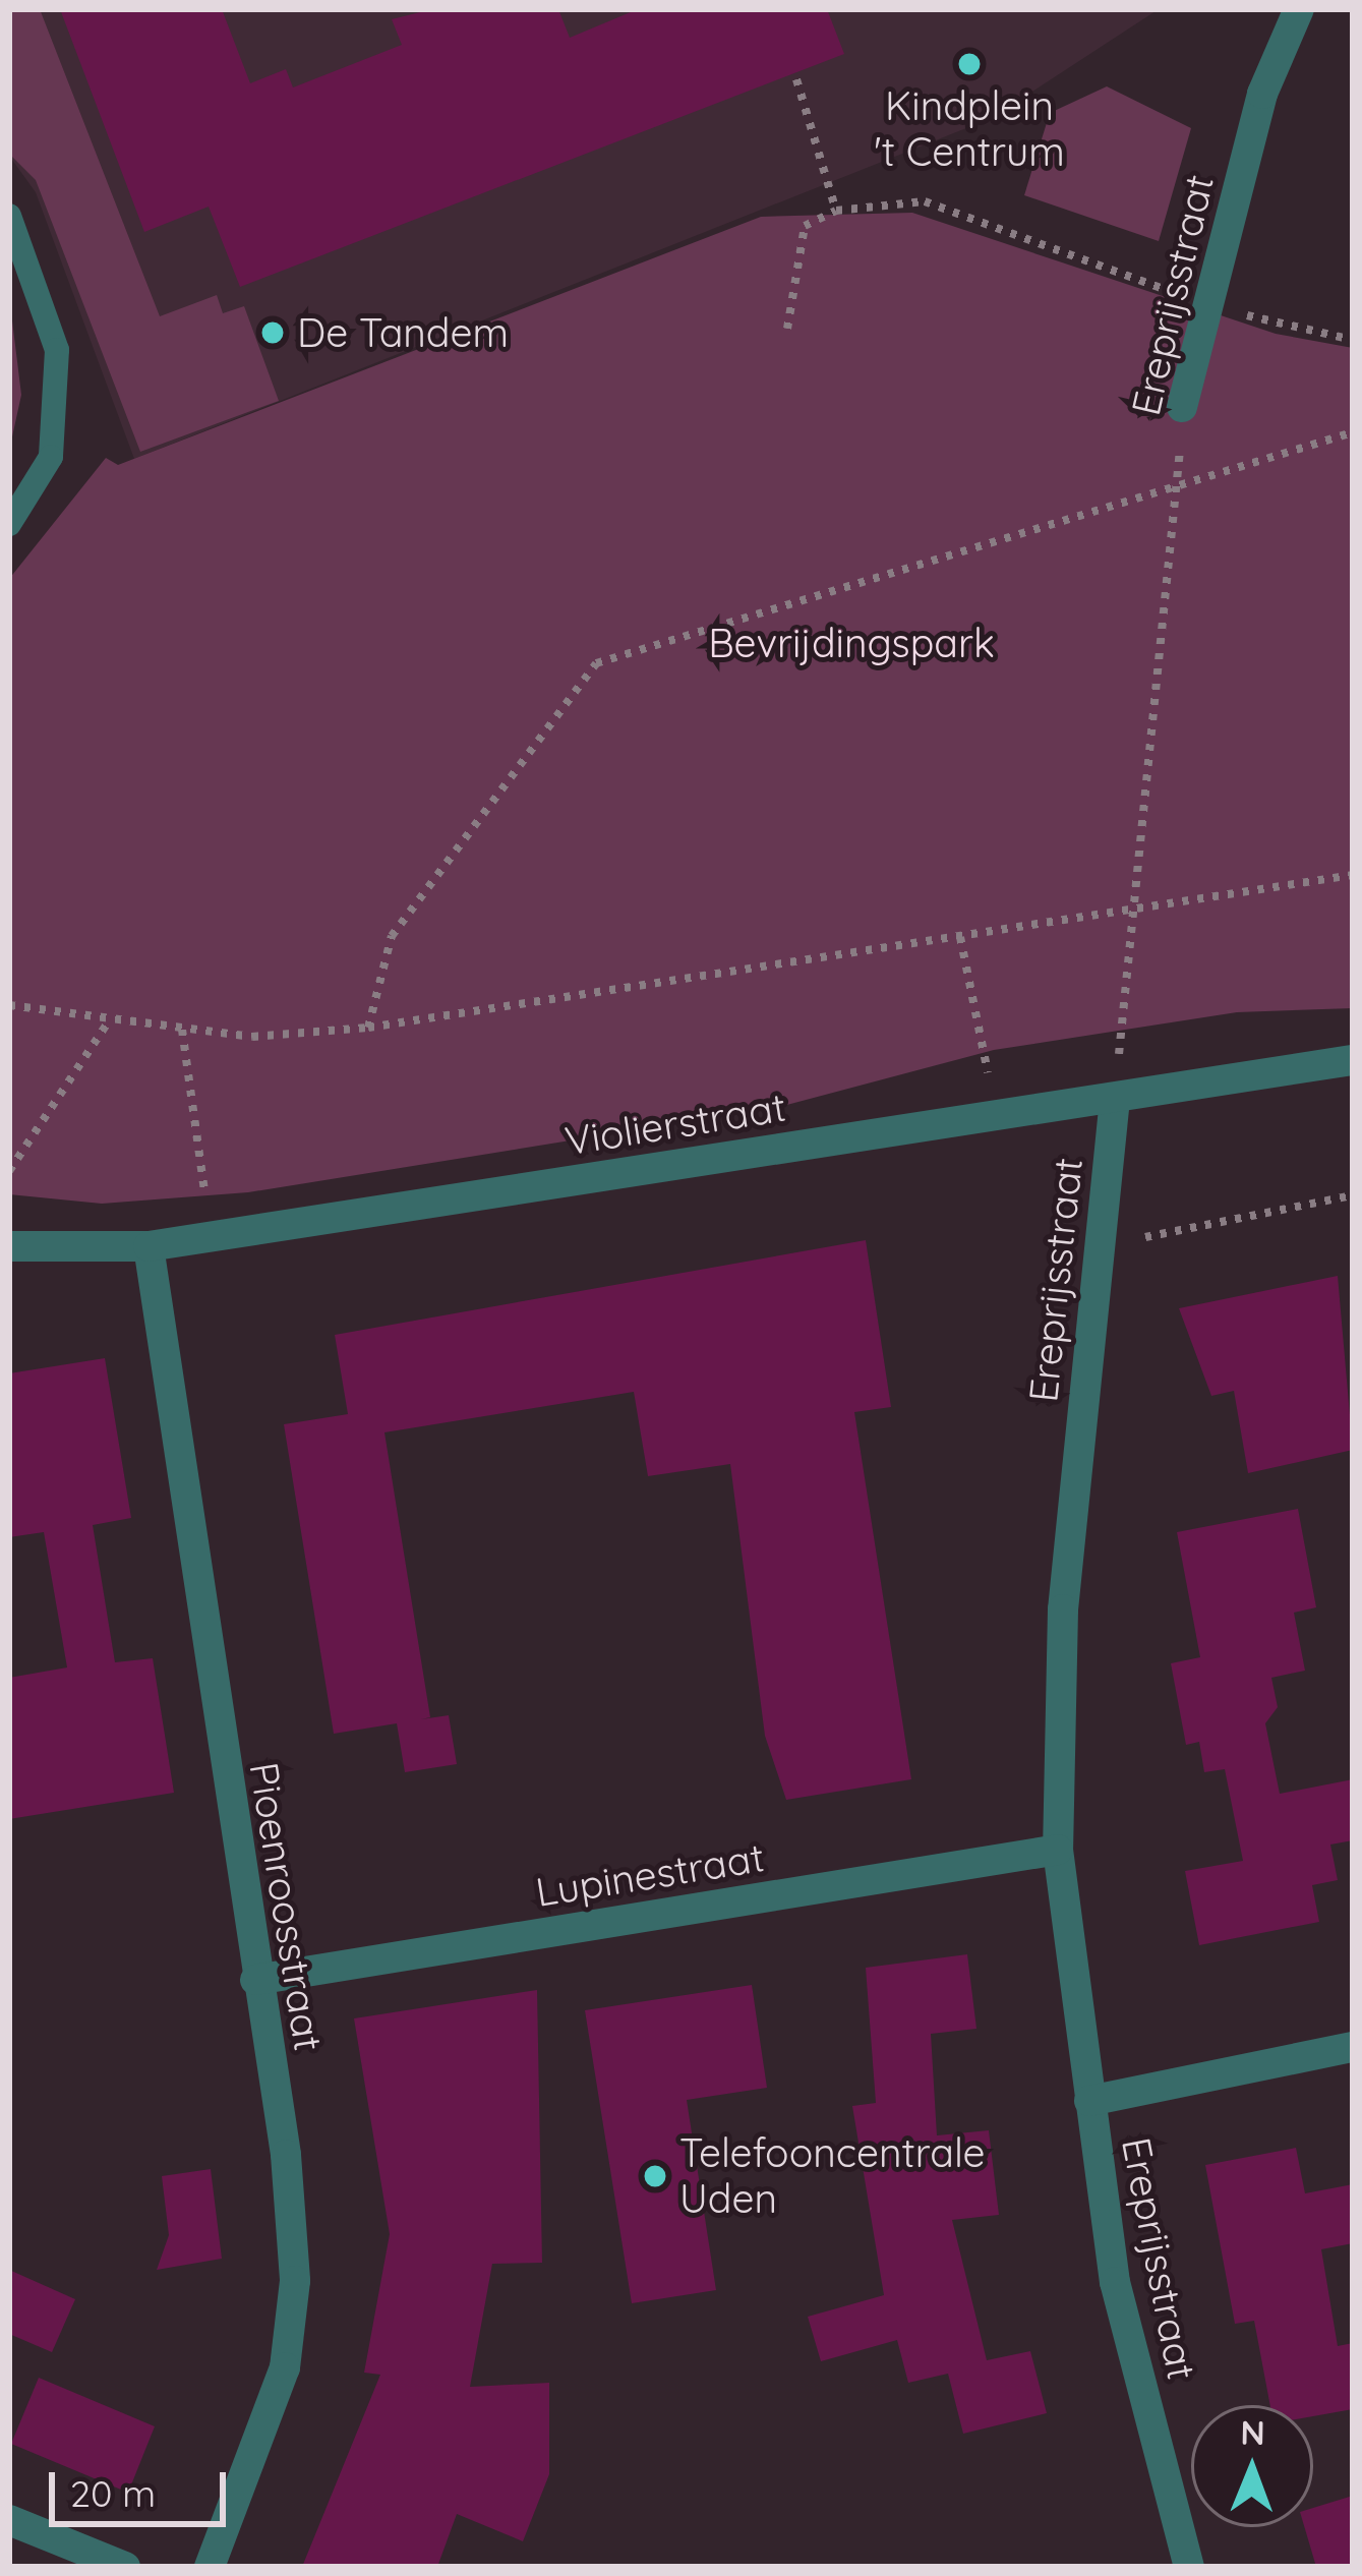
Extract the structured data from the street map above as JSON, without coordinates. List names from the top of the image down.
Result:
{
  "streets": {
    "street": [
      "Ereprijsstraat",
      "Violierstraat",
      "Lupinestraat",
      "Pioenroosstraat"
    ]
  },
  "crossings": [
    ["Ereprijsstraat", "Violierstraat"],
    ["Ereprijsstraat", "Lupinestraat"],
    ["Violierstraat", "Pioenroosstraat"],
    ["Lupinestraat", "Pioenroosstraat"]
  ],
  "parks": ["Bevrijdingspark"],
  "places": ["Kindplein 't Centrum", "De Tandem", "Telefooncentrale Uden"],
  "scale_bar": "20 m",
  "north": "top"
}
